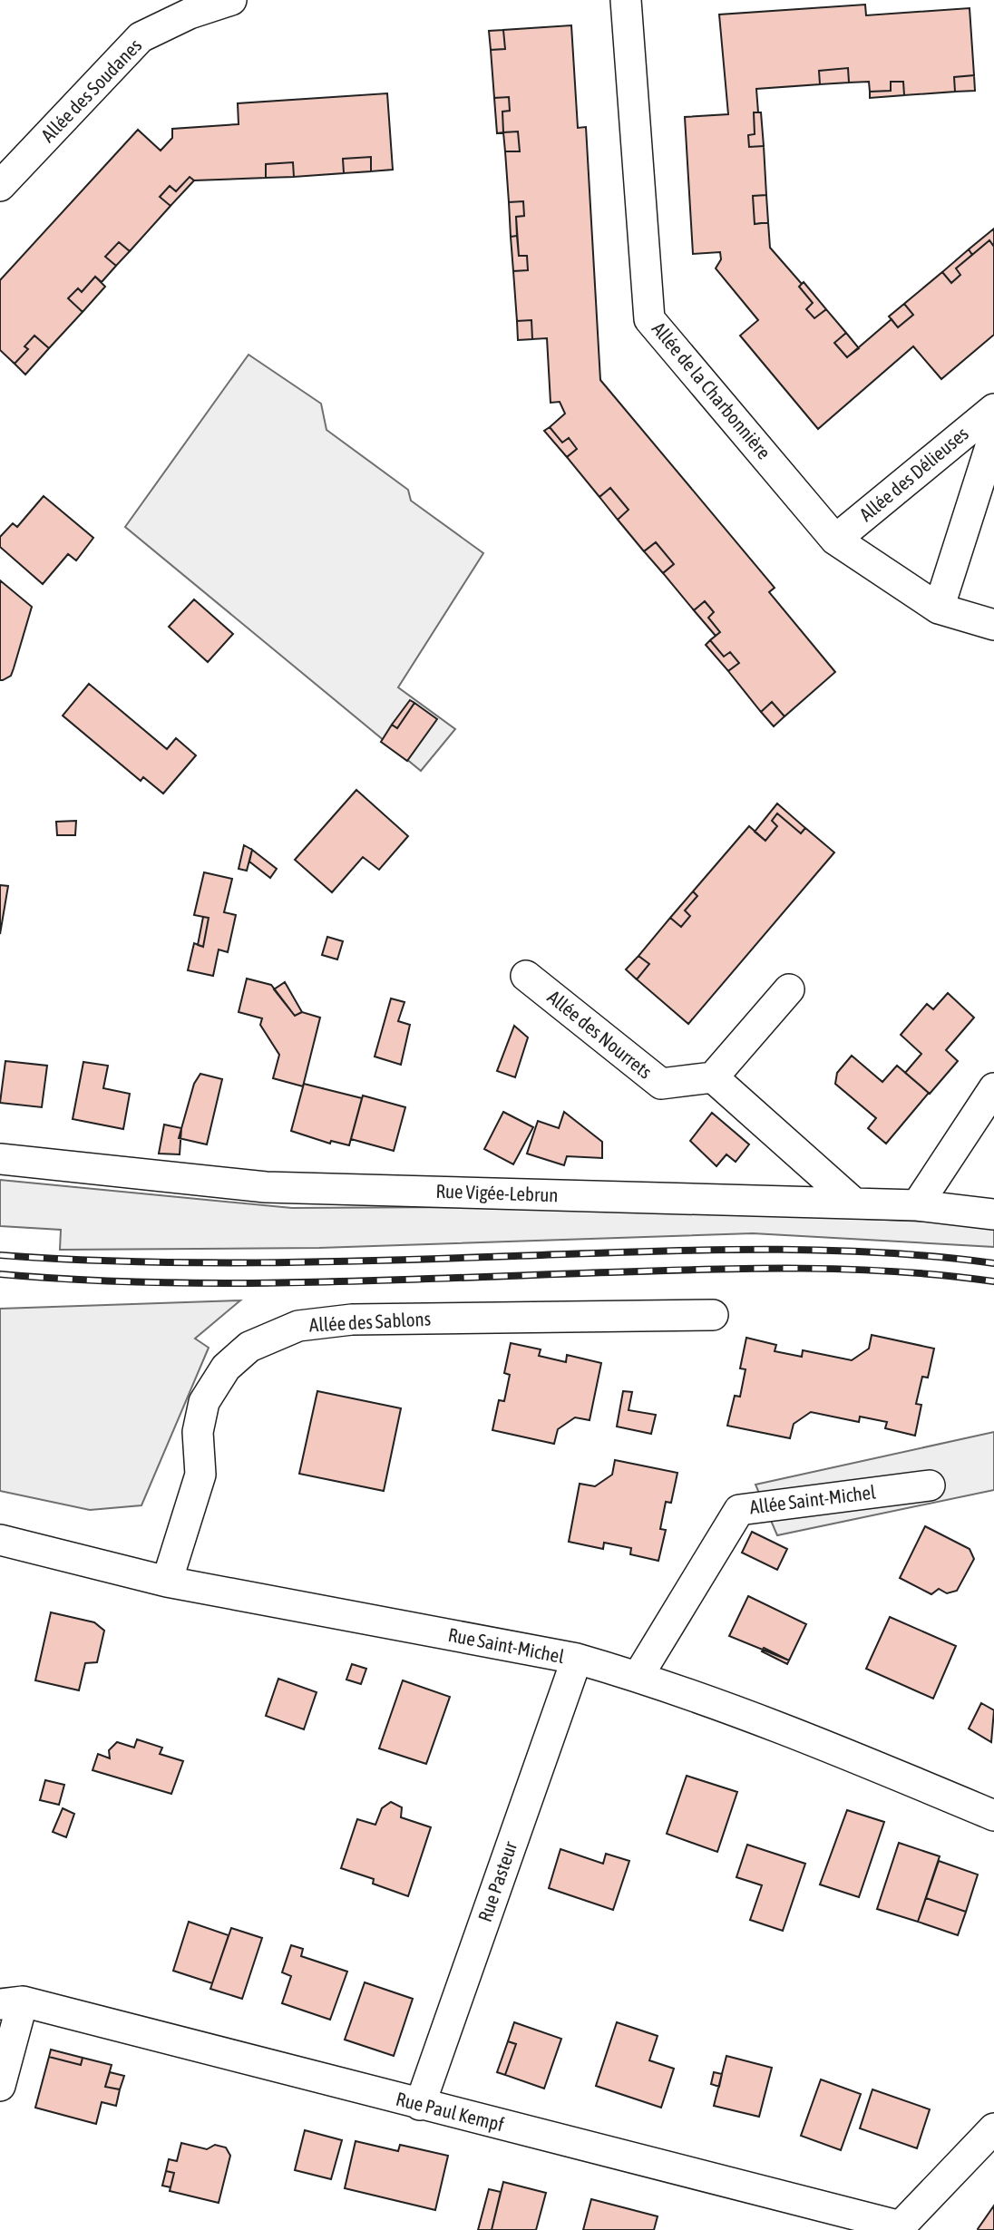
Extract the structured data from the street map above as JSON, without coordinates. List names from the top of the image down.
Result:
{
  "streets": {
    "street": [
      "Allée des Soudanes",
      "Allée de la Charbonnière",
      "Allée des Délieuses",
      "Allée des Nourrets",
      "Rue Vigée-Lebrun",
      "Allée des Sablons",
      "Allée Saint-Michel",
      "Rue Saint-Michel",
      "Rue Pasteur",
      "Rue Paul Kempf"
    ]
  },
  "crossings": [
    ["Allée de la Charbonnière", "Allée des Délieuses"],
    ["Allée des Sablons", "Rue Saint-Michel"],
    ["Allée Saint-Michel", "Rue Saint-Michel"],
    ["Rue Saint-Michel", "Rue Pasteur"],
    ["Rue Pasteur", "Rue Paul Kempf"]
  ]
}
